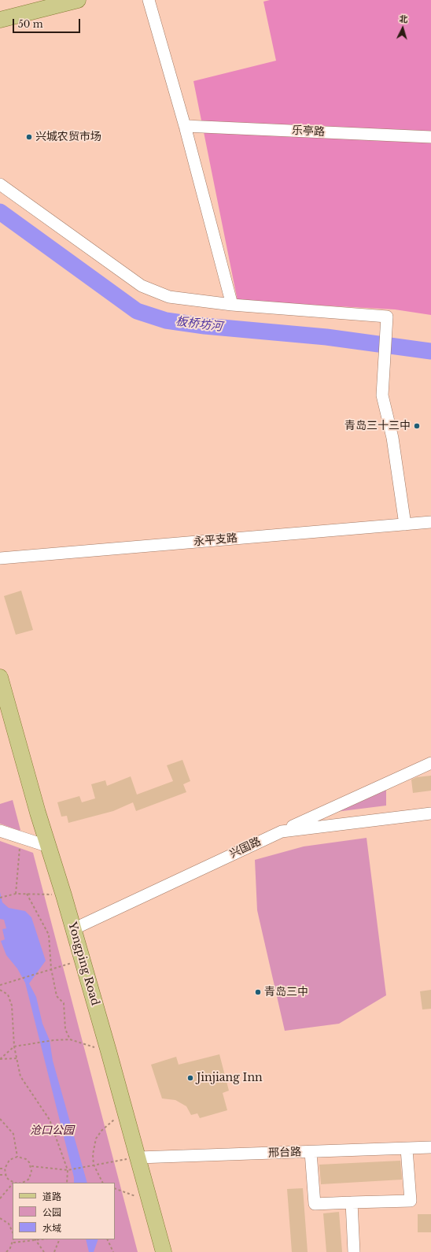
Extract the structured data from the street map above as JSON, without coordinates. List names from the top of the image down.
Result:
{
  "streets": {
    "main road": ["Yongping Road"],
    "street": [
      "乐亭路",
      "永平支路",
      "兴国路",
      "邢台路"
    ]
  },
  "crossings": [
    ["兴国路", "Yongping Road"],
    ["Yongping Road", "邢台路"]
  ],
  "water": ["板桥坊河"],
  "parks": ["沧口公园"],
  "places": [
    "兴城农贸市场",
    "青岛三十三中",
    "青岛三中",
    "Jinjiang Inn"
  ],
  "legend": ["道路", "公园", "水域"],
  "scale_bar": "50 m",
  "north": "top"
}
